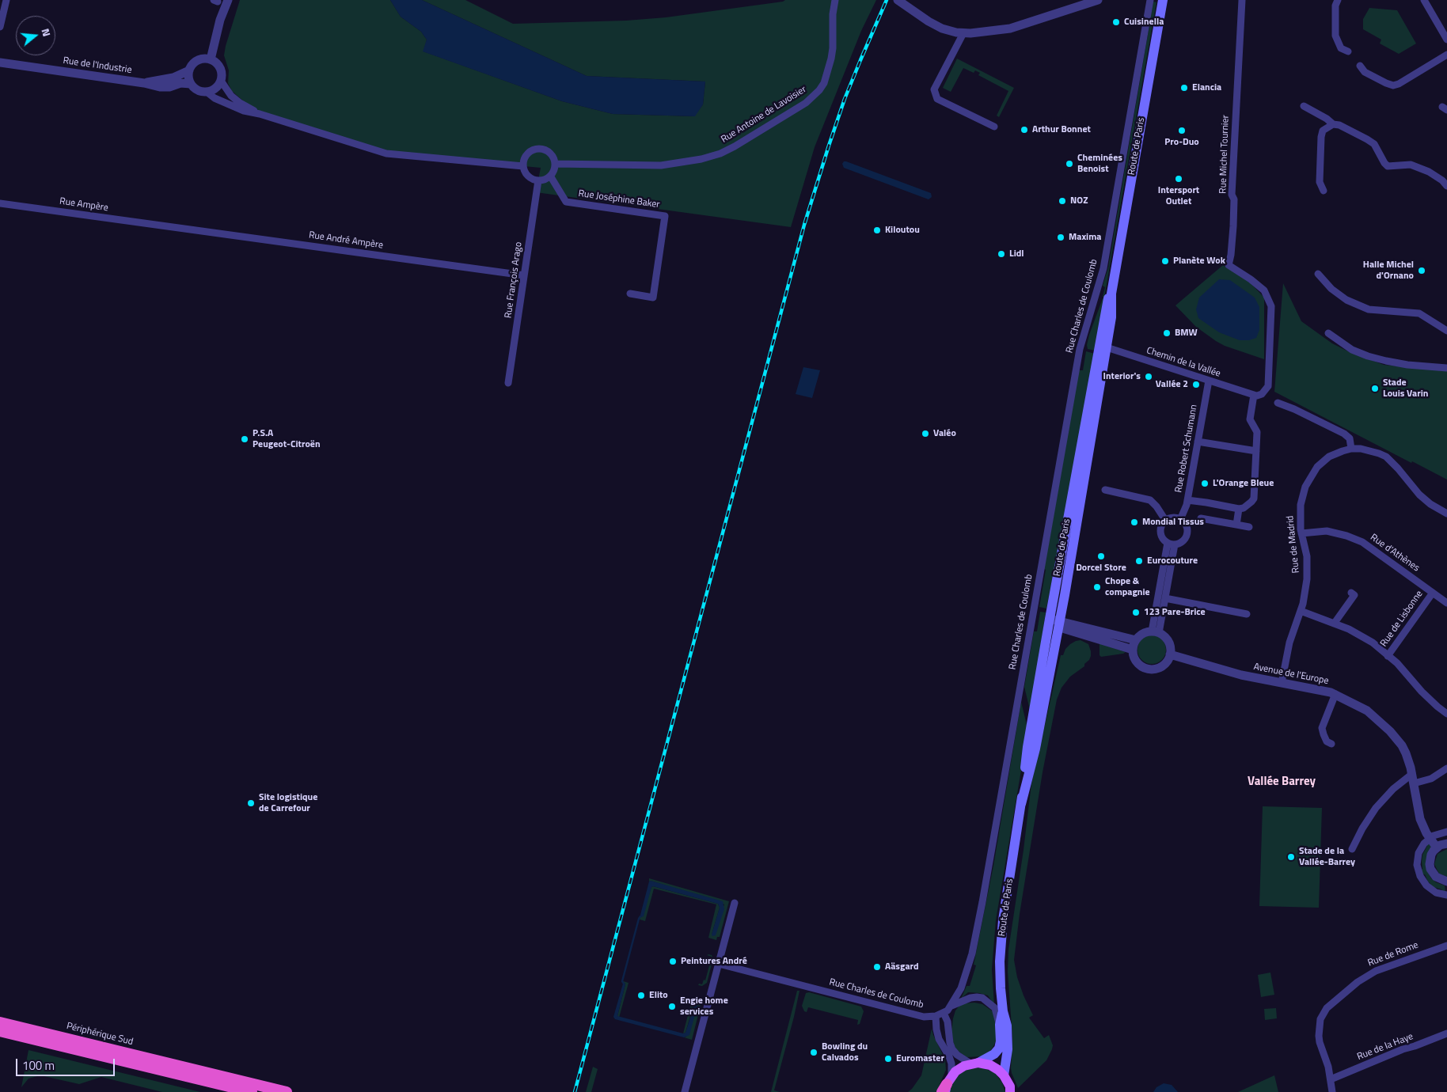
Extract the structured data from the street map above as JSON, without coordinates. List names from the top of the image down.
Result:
{
  "streets": {
    "highway": ["Périphérique Sud"],
    "main road": ["Route de Paris"],
    "street": [
      "Rue de l'Industrie",
      "Rue Antoine de Lavoisier",
      "Rue Michel Tournier",
      "Rue Joséphine Baker",
      "Rue Ampère",
      "Rue André Ampère",
      "Rue François Arago",
      "Rue Charles de Coulomb",
      "Chemin de la Vallée",
      "Rue Robert Schumann",
      "Rue de Madrid",
      "Rue d'Athènes",
      "Rue de Lisbonne",
      "Avenue de l'Europe",
      "Rue de Rome",
      "Rue de la Haye"
    ]
  },
  "crossings": [
    ["Rue Antoine de Lavoisier", "Rue Joséphine Baker"],
    ["Rue Antoine de Lavoisier", "Rue François Arago"],
    ["Route de Paris", "Rue Charles de Coulomb"],
    ["Route de Paris", "Chemin de la Vallée"],
    ["Rue Michel Tournier", "Chemin de la Vallée"],
    ["Rue Joséphine Baker", "Rue François Arago"],
    ["Rue Ampère", "Rue André Ampère"],
    ["Rue André Ampère", "Rue François Arago"],
    ["Chemin de la Vallée", "Rue Robert Schumann"],
    ["Rue de Madrid", "Rue d'Athènes"],
    ["Rue de Madrid", "Rue de Lisbonne"],
    ["Rue de Madrid", "Avenue de l'Europe"],
    ["Rue d'Athènes", "Rue de Lisbonne"],
    ["Rue de Rome", "Rue de la Haye"]
  ],
  "districts": ["Vallée Barrey"],
  "places": [
    "Cuisinella",
    "Elancia",
    "Arthur Bonnet",
    "Pro-Duo",
    "Cheminées Benoist",
    "Intersport Outlet",
    "NOZ",
    "Kiloutou",
    "Maxima",
    "Lidl",
    "Planète Wok",
    "Halle Michel d'Ornano",
    "BMW",
    "Interior's",
    "Vallée 2",
    "Stade Louis Varin",
    "Valéo",
    "P.S.A Peugeot-Citroën",
    "L'Orange Bleue",
    "Mondial Tissus",
    "Dorcel Store",
    "Eurocouture",
    "Chope & compagnie",
    "123 Pare-Brice",
    "Site logistique de Carrefour",
    "Stade de la Vallée-Barrey",
    "Peintures André",
    "Aäsgard",
    "Elito",
    "Engie home services",
    "Bowling du Calvados",
    "Euromaster"
  ],
  "scale_bar": "100 m",
  "north": "right"
}
